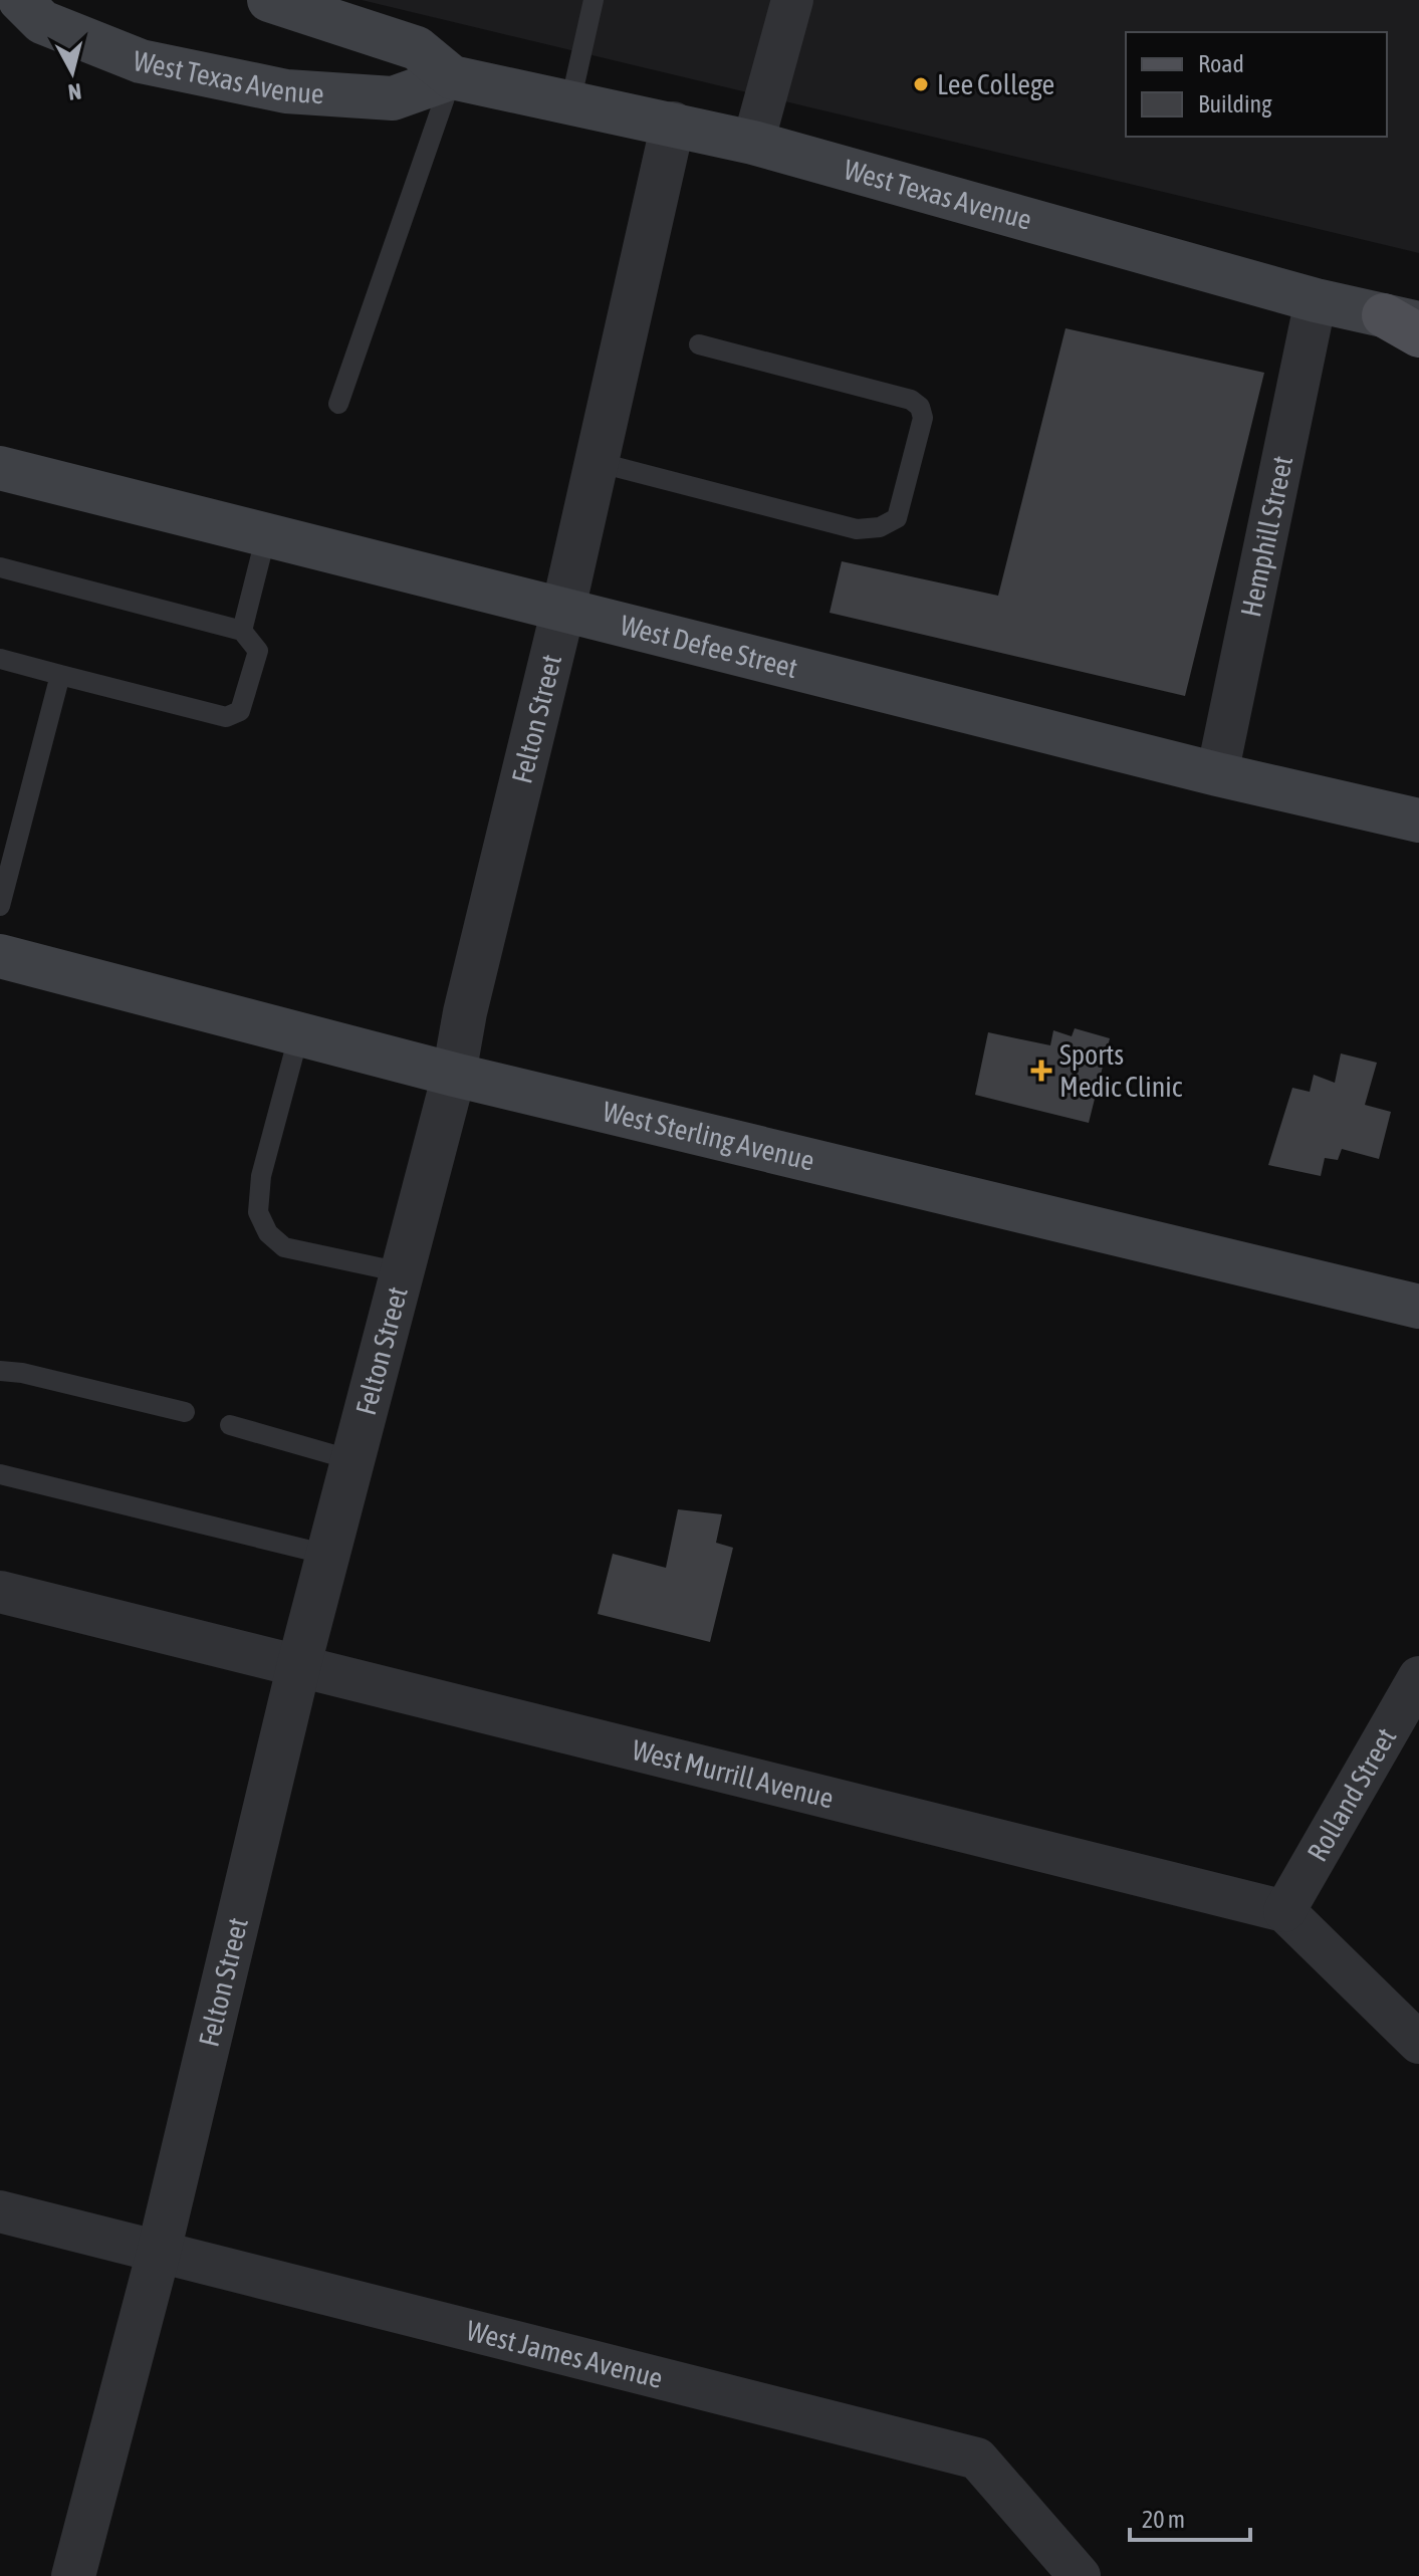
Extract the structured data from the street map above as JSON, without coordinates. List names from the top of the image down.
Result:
{
  "streets": {
    "main road": ["West Texas Avenue", "West Defee Street", "West Sterling Avenue"],
    "street": [
      "Hemphill Street",
      "Felton Street",
      "West Murrill Avenue",
      "Rolland Street",
      "West James Avenue"
    ]
  },
  "crossings": [
    ["West Texas Avenue", "Hemphill Street"],
    ["West Texas Avenue", "Felton Street"],
    ["Hemphill Street", "West Defee Street"],
    ["West Defee Street", "Felton Street"],
    ["Felton Street", "West Sterling Avenue"],
    ["Felton Street", "West Murrill Avenue"],
    ["Felton Street", "West James Avenue"],
    ["West Murrill Avenue", "Rolland Street"]
  ],
  "places": {
    "other": ["Lee College"],
    "health": ["Sports Medic Clinic"]
  },
  "legend": ["Road", "Building"],
  "scale_bar": "20 m",
  "north": "bottom"
}
